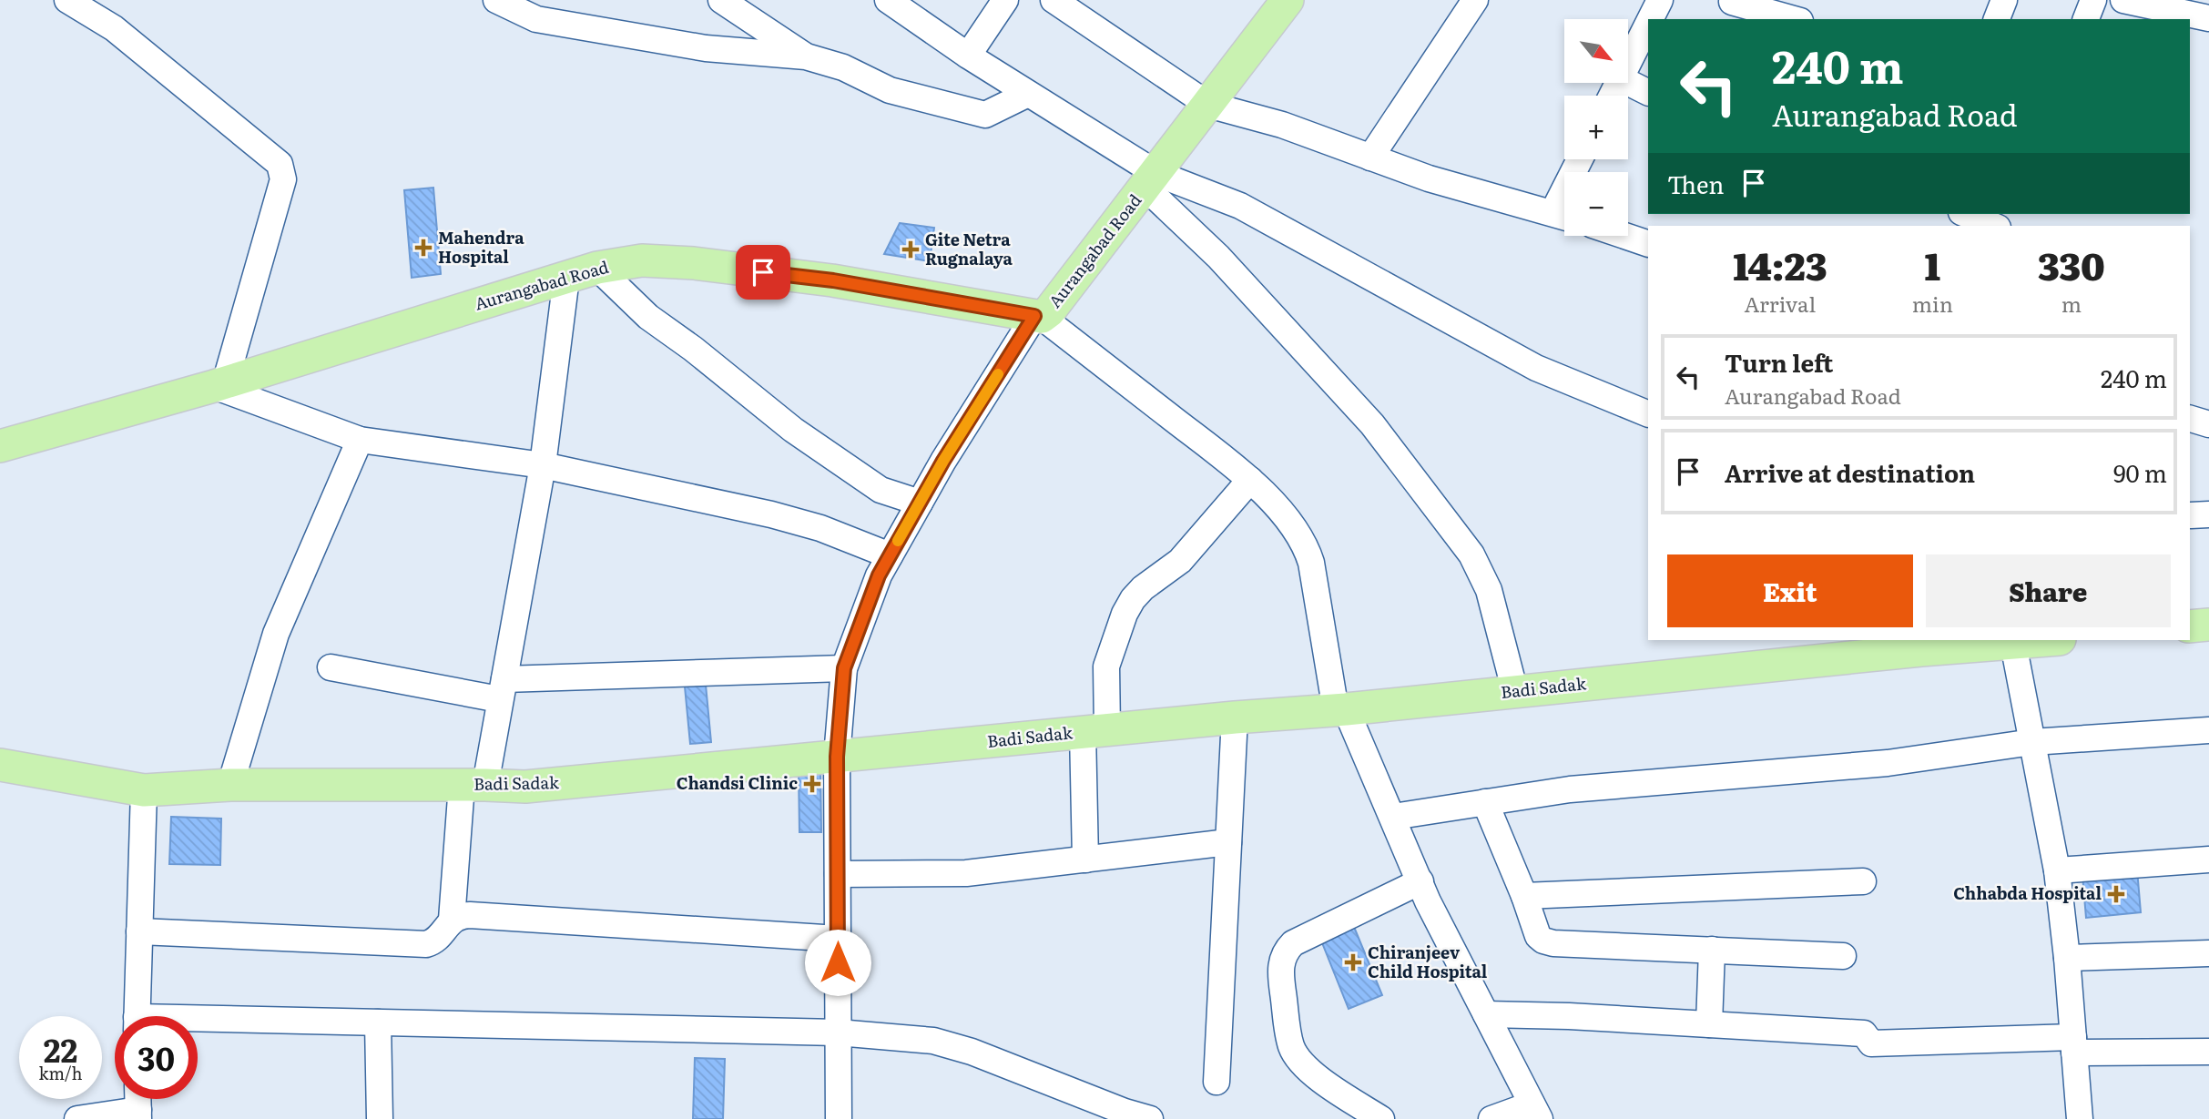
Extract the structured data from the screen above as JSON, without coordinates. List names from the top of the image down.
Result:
{
  "streets": {
    "main road": ["Aurangabad Road", "Badi Sadak"]
  },
  "places": {
    "health": [
      "Mahendra Hospital",
      "Gite Netra Rugnalaya",
      "Chandsi Clinic",
      "Chhabda Hospital",
      "Chiranjeev Child Hospital"
    ]
  },
  "north": "bottom right",
  "page": {
    "map_buttons": ["+", "−"],
    "turn": ["240 m", "Aurangabad Road"],
    "then": "Then",
    "eta": [
      "14:23",
      "Arrival",
      "1",
      "min",
      "330",
      "m"
    ],
    "list": [
      {
        "name": "Turn left",
        "note": "Aurangabad Road",
        "value": "240 m"
      },
      {
        "name": "Arrive at destination",
        "value": "90 m"
      }
    ],
    "buttons": ["Exit", "Share"],
    "speed": "22 km/h",
    "limit": "30"
  }
}
